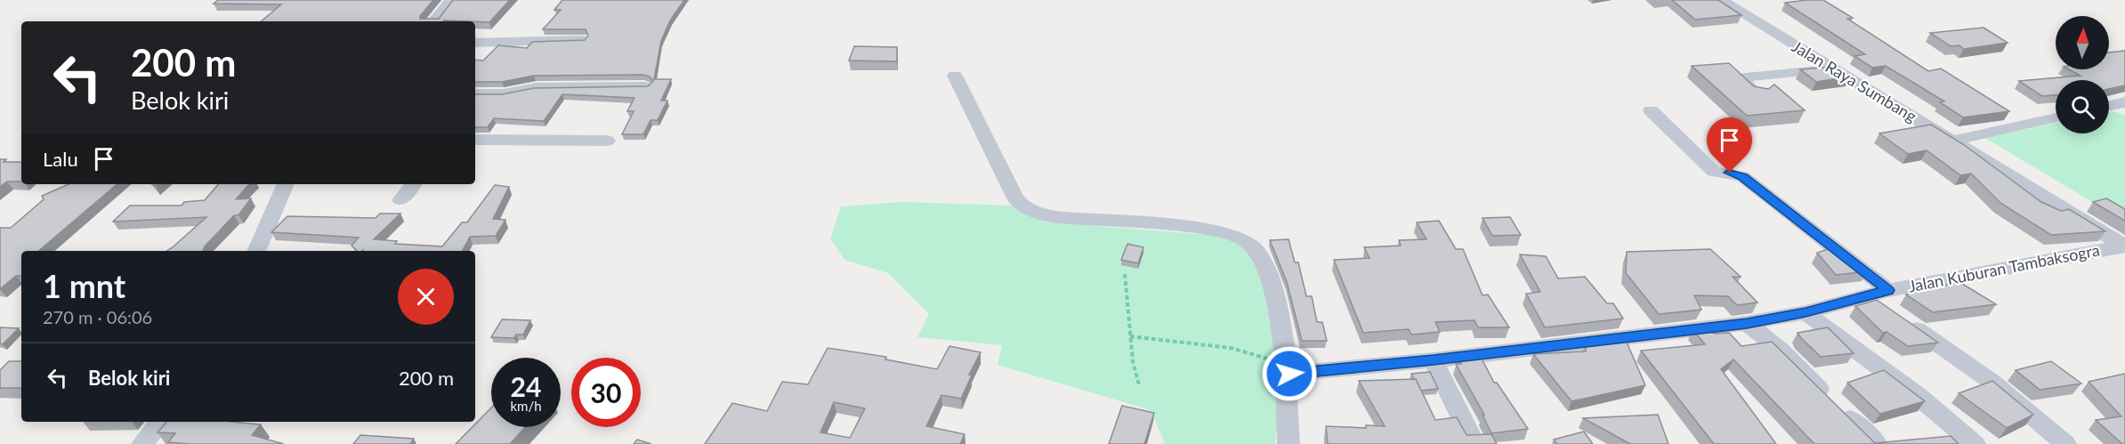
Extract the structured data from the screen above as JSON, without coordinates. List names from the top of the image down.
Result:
{
  "streets": {
    "street": ["Jalan Raya Sumbang", "Jalan Kuburan Tambaksogra"]
  },
  "crossings": [
    ["Jalan Raya Sumbang", "Jalan Kuburan Tambaksogra"]
  ],
  "north": "top",
  "page": {
    "turn": ["200 m", "Belok kiri"],
    "then": "Lalu",
    "heading": ["1 mnt", "270 m · 06:06"],
    "list": [
      {
        "name": "Belok kiri",
        "value": "200 m"
      }
    ],
    "speed": "24 km/h",
    "limit": "30"
  }
}
